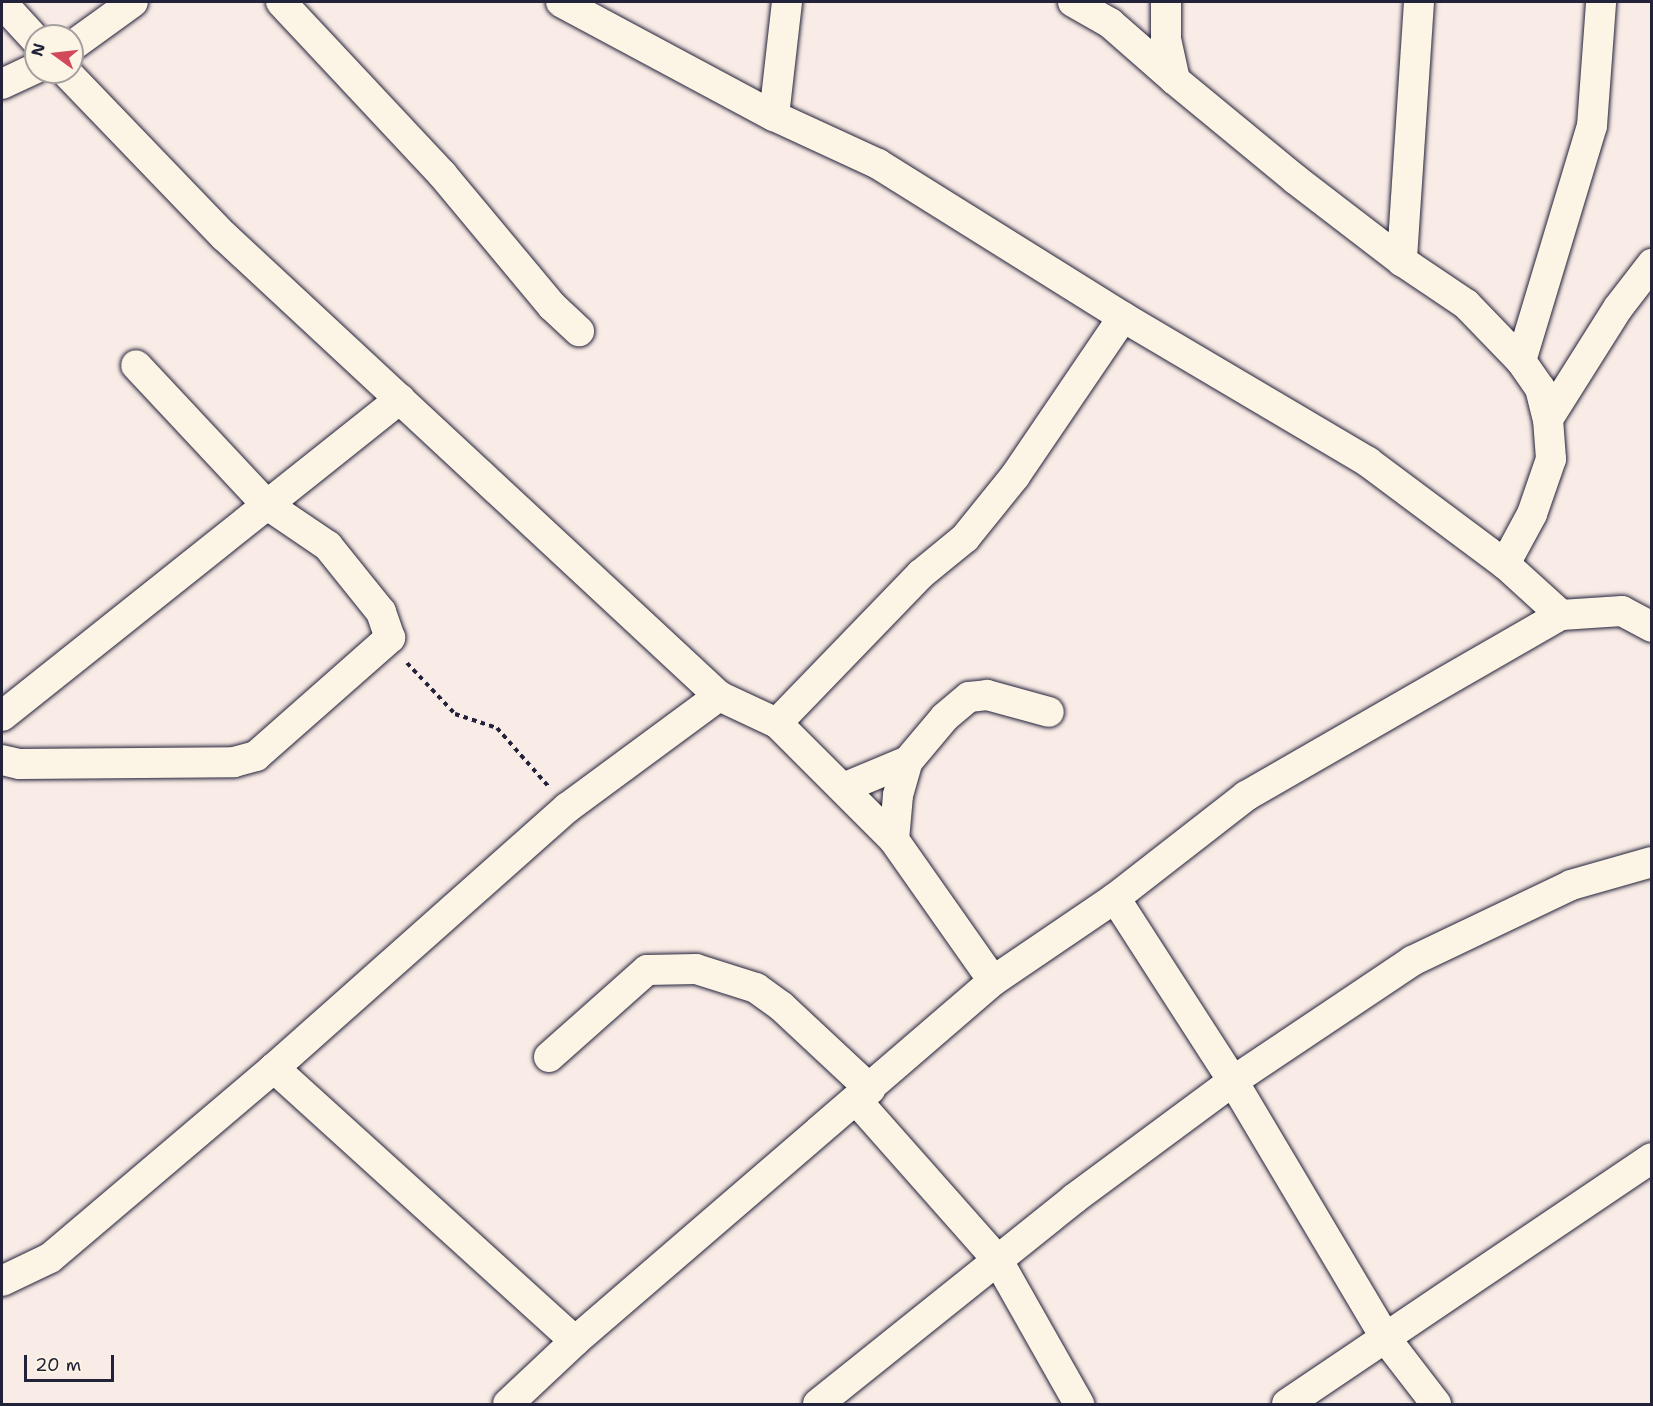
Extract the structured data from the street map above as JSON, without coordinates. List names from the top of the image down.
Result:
{
  "scale_bar": "20 m",
  "north": "left"
}
